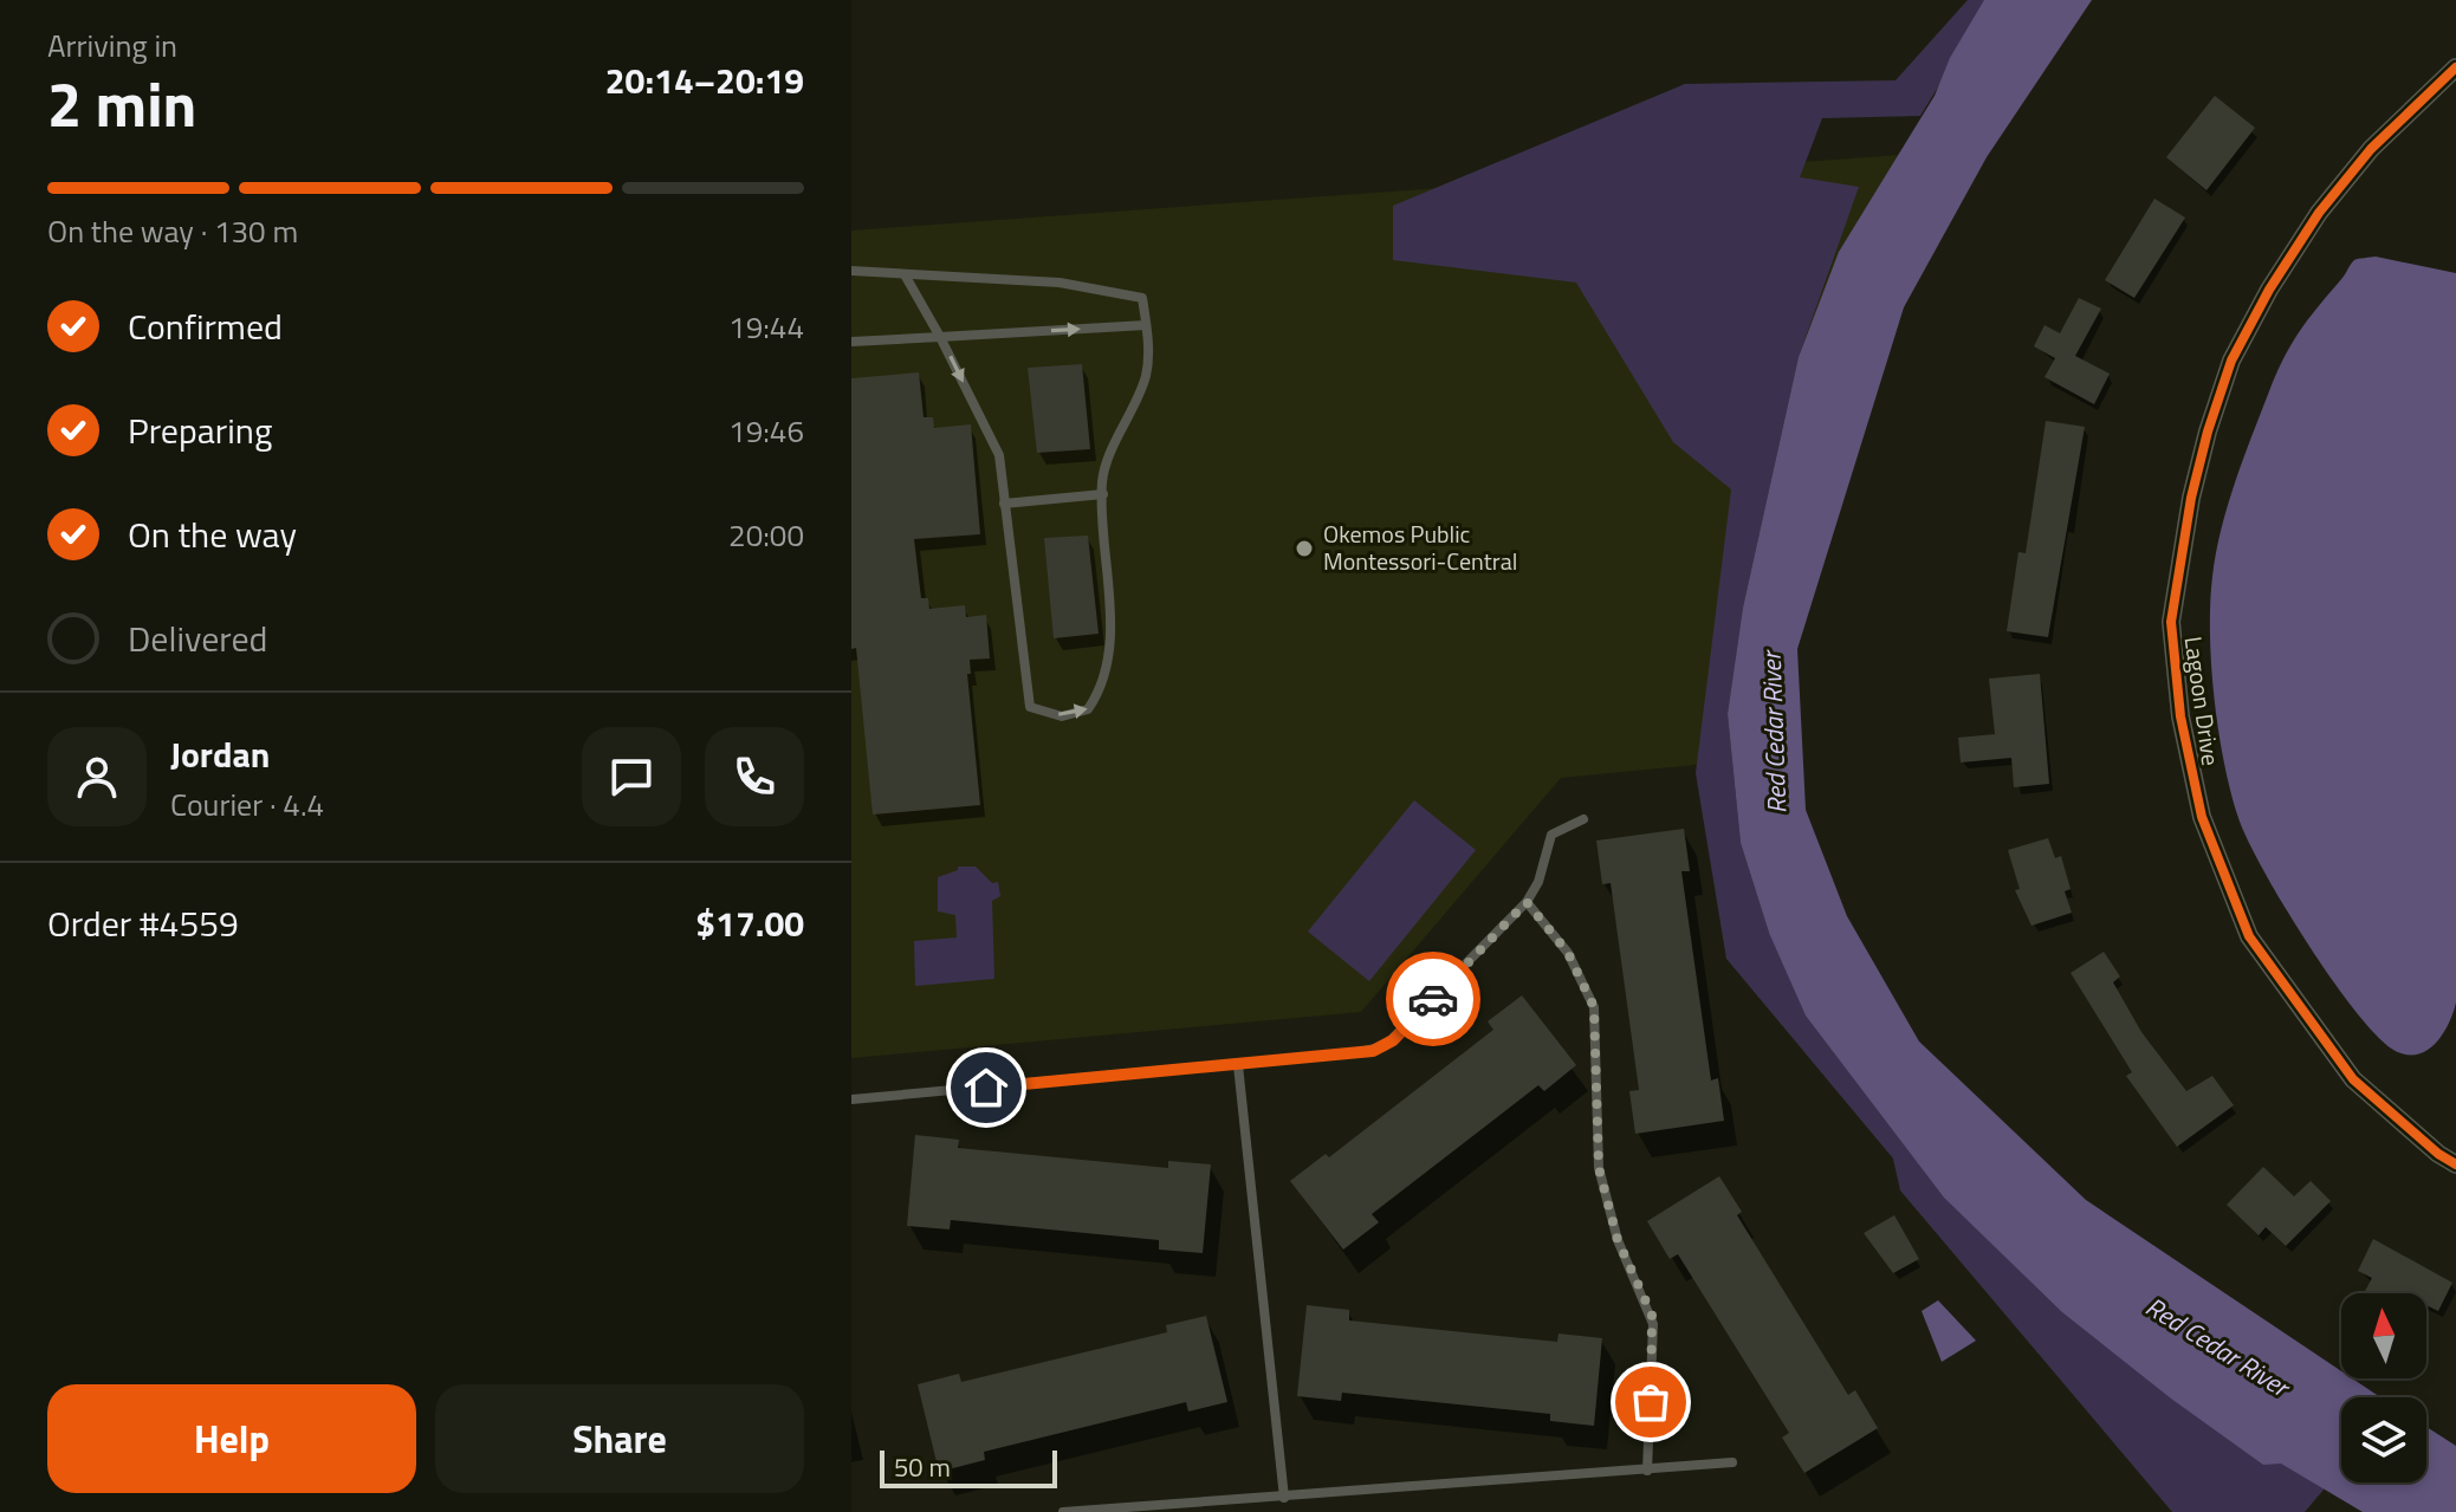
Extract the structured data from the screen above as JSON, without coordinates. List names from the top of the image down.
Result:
{
  "streets": {
    "street": ["Lagoon Drive"]
  },
  "water": ["Red Cedar River"],
  "places": ["Okemos Public Montessori-Central"],
  "scale_bar": "50 m",
  "north": "top",
  "page": {
    "heading": ["2 min", "Arriving in", "20:14–20:19"],
    "panel": [
      "Jordan",
      "Courier · 4.4",
      "Order #4559",
      "$17.00"
    ],
    "bar": "On the way · 130 m",
    "list": [
      ["Confirmed", "19:44"],
      ["Preparing", "19:46"],
      ["On the way", "20:00"],
      "Delivered"
    ],
    "buttons": ["Help", "Share"],
    "scale": "50 m"
  }
}
